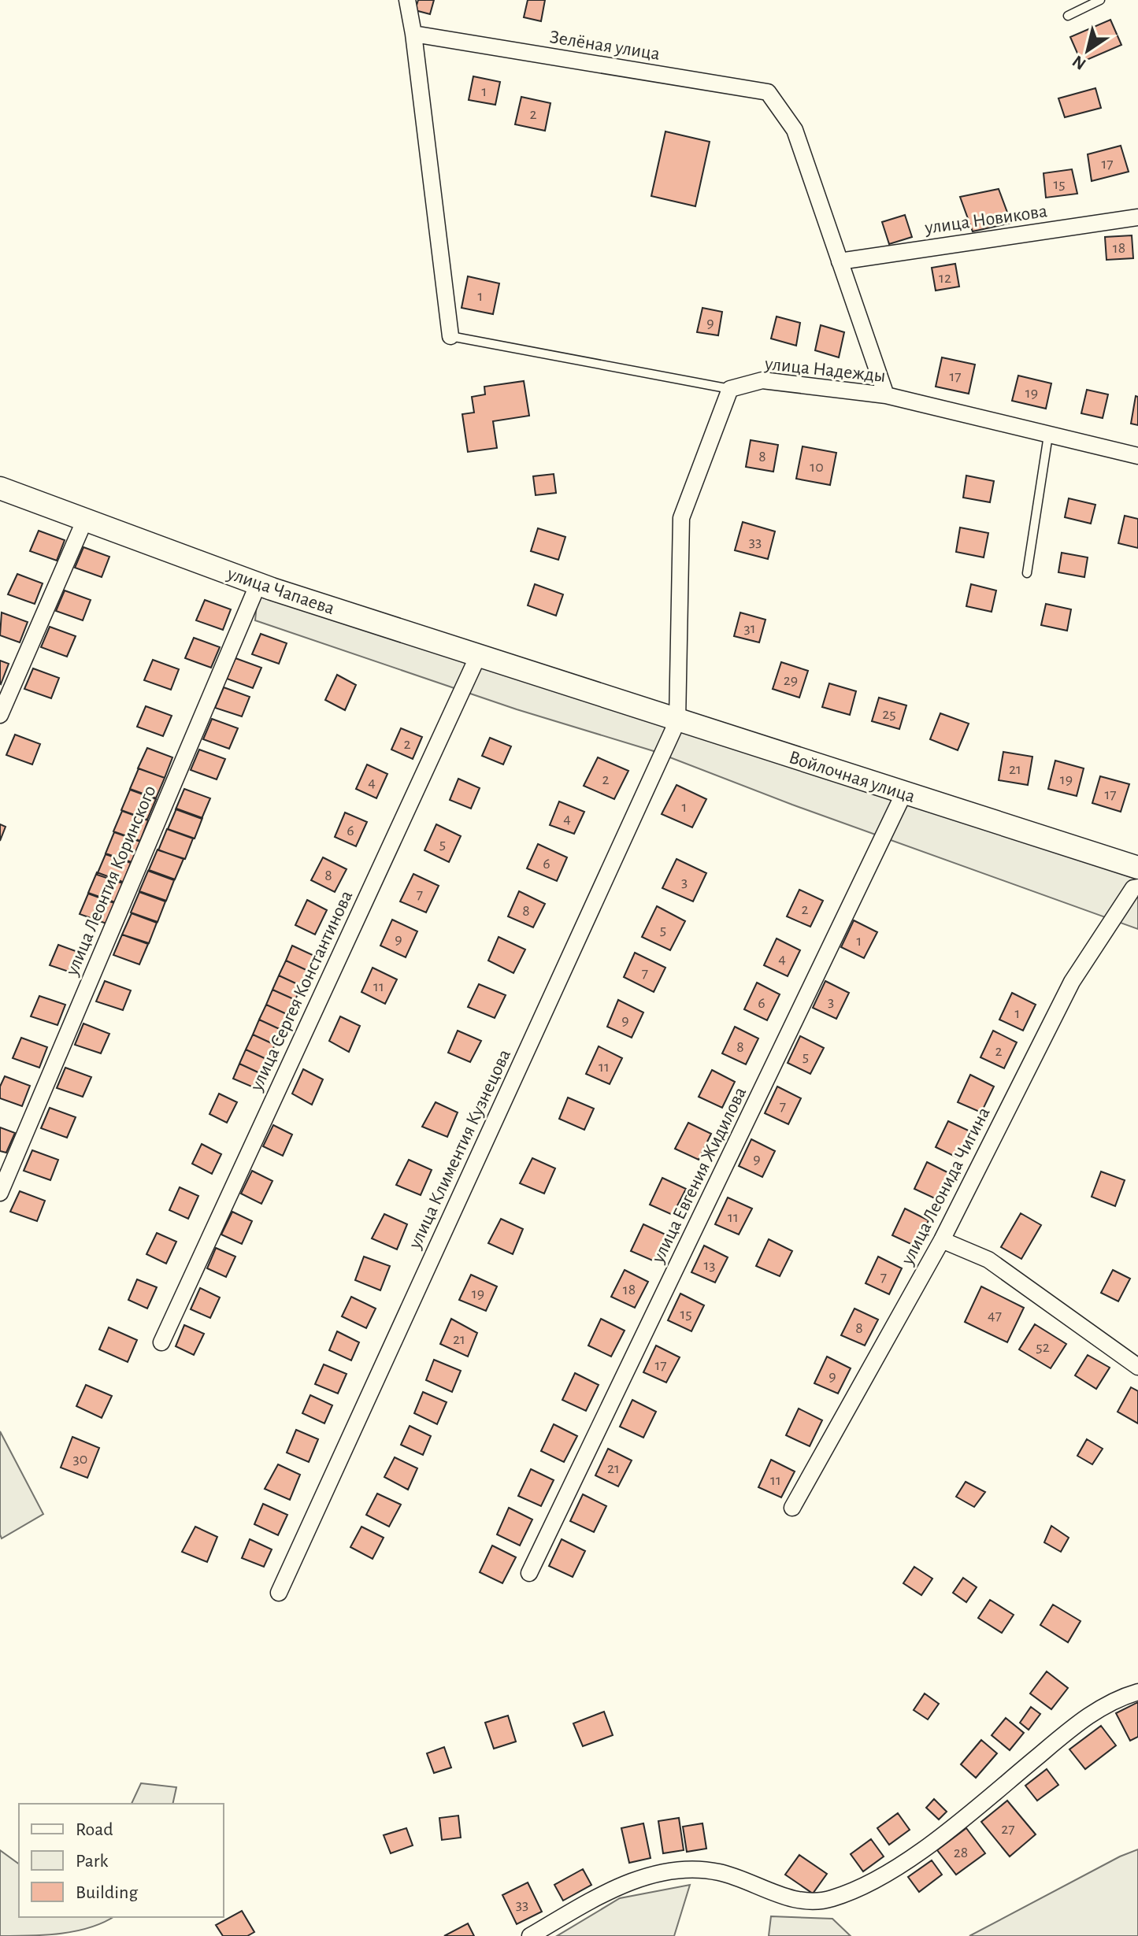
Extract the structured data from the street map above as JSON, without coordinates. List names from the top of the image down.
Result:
{
  "streets": {
    "street": [
      "Зелёная улица",
      "улица Новикова",
      "улица Надежды",
      "улица Чапаева",
      "Войлочная улица",
      "улица Леонтия Коринского",
      "улица Сергея Константинова",
      "улица Климентия Кузнецова",
      "улица Евгения Жидилова",
      "улица Леонида Чигина"
    ]
  },
  "crossings": [
    ["Зелёная улица", "улица Новикова"],
    ["Зелёная улица", "улица Надежды"],
    ["улица Чапаева", "Войлочная улица"],
    ["улица Чапаева", "улица Леонтия Коринского"],
    ["улица Чапаева", "улица Сергея Константинова"],
    ["Войлочная улица", "улица Климентия Кузнецова"],
    ["Войлочная улица", "улица Евгения Жидилова"]
  ],
  "house_numbers": [
    "1",
    "2",
    "17",
    "15",
    "18",
    "12",
    "1",
    "9",
    "17",
    "19",
    "8",
    "10",
    "33",
    "31",
    "29",
    "25",
    "2",
    "21",
    "2",
    "19",
    "4",
    "17",
    "1",
    "4",
    "6",
    "5",
    "6",
    "8",
    "3",
    "7",
    "2",
    "8",
    "5",
    "9",
    "1",
    "4",
    "7",
    "11",
    "3",
    "6",
    "1",
    "9",
    "8",
    "2",
    "5",
    "11",
    "7",
    "9",
    "11",
    "13",
    "7",
    "18",
    "19",
    "15",
    "47",
    "8",
    "21",
    "52",
    "17",
    "9",
    "30",
    "21",
    "11",
    "27",
    "28",
    "33"
  ],
  "legend": ["Road", "Park", "Building"],
  "north": "bottom left"
}
